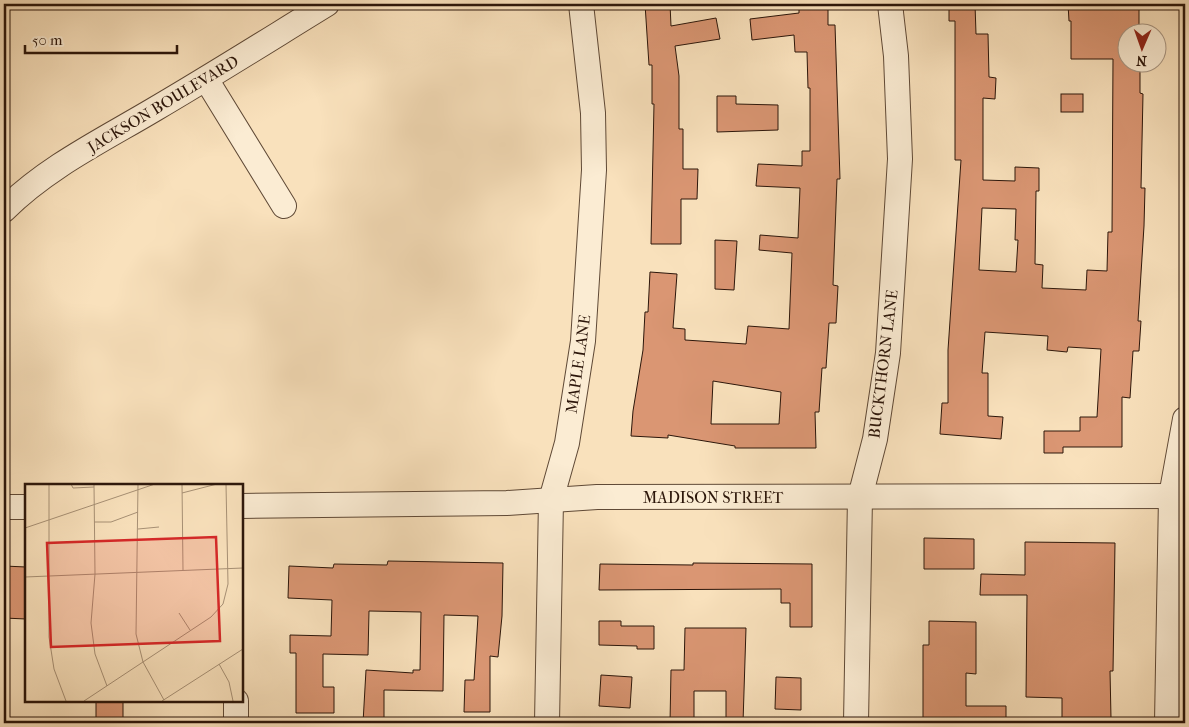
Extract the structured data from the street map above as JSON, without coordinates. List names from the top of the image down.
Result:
{
  "streets": {
    "street": [
      "JACKSON BOULEVARD",
      "MAPLE LANE",
      "BUCKTHORN LANE",
      "MADISON STREET"
    ]
  },
  "crossings": [
    ["MAPLE LANE", "MADISON STREET"],
    ["BUCKTHORN LANE", "MADISON STREET"]
  ],
  "scale_bar": "50 m",
  "north": "bottom"
}
